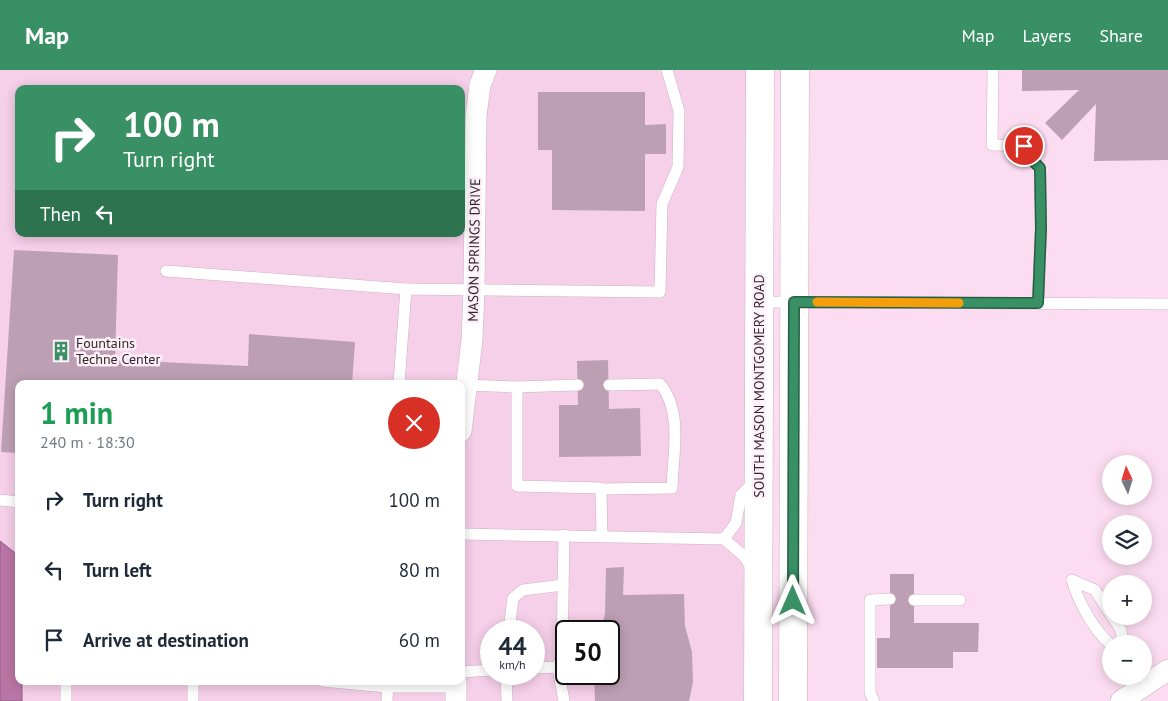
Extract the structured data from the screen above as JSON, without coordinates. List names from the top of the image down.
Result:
{
  "streets": {
    "main road": ["SOUTH MASON MONTGOMERY ROAD"],
    "street": ["MASON SPRINGS DRIVE"]
  },
  "places": {
    "building": ["Fountains Techne Center"]
  },
  "north": "top",
  "page": {
    "header": "Map",
    "nav": ["Map", "Layers", "Share"],
    "turn": ["100 m", "Turn right"],
    "then": "Then",
    "heading": ["1 min", "240 m · 18:30"],
    "map_buttons": ["+", "−"],
    "list": [
      {
        "name": "Turn right",
        "value": "100 m"
      },
      {
        "name": "Turn left",
        "value": "80 m"
      },
      {
        "name": "Arrive at destination",
        "value": "60 m"
      }
    ],
    "speed": "44 km/h",
    "limit": "50"
  }
}
